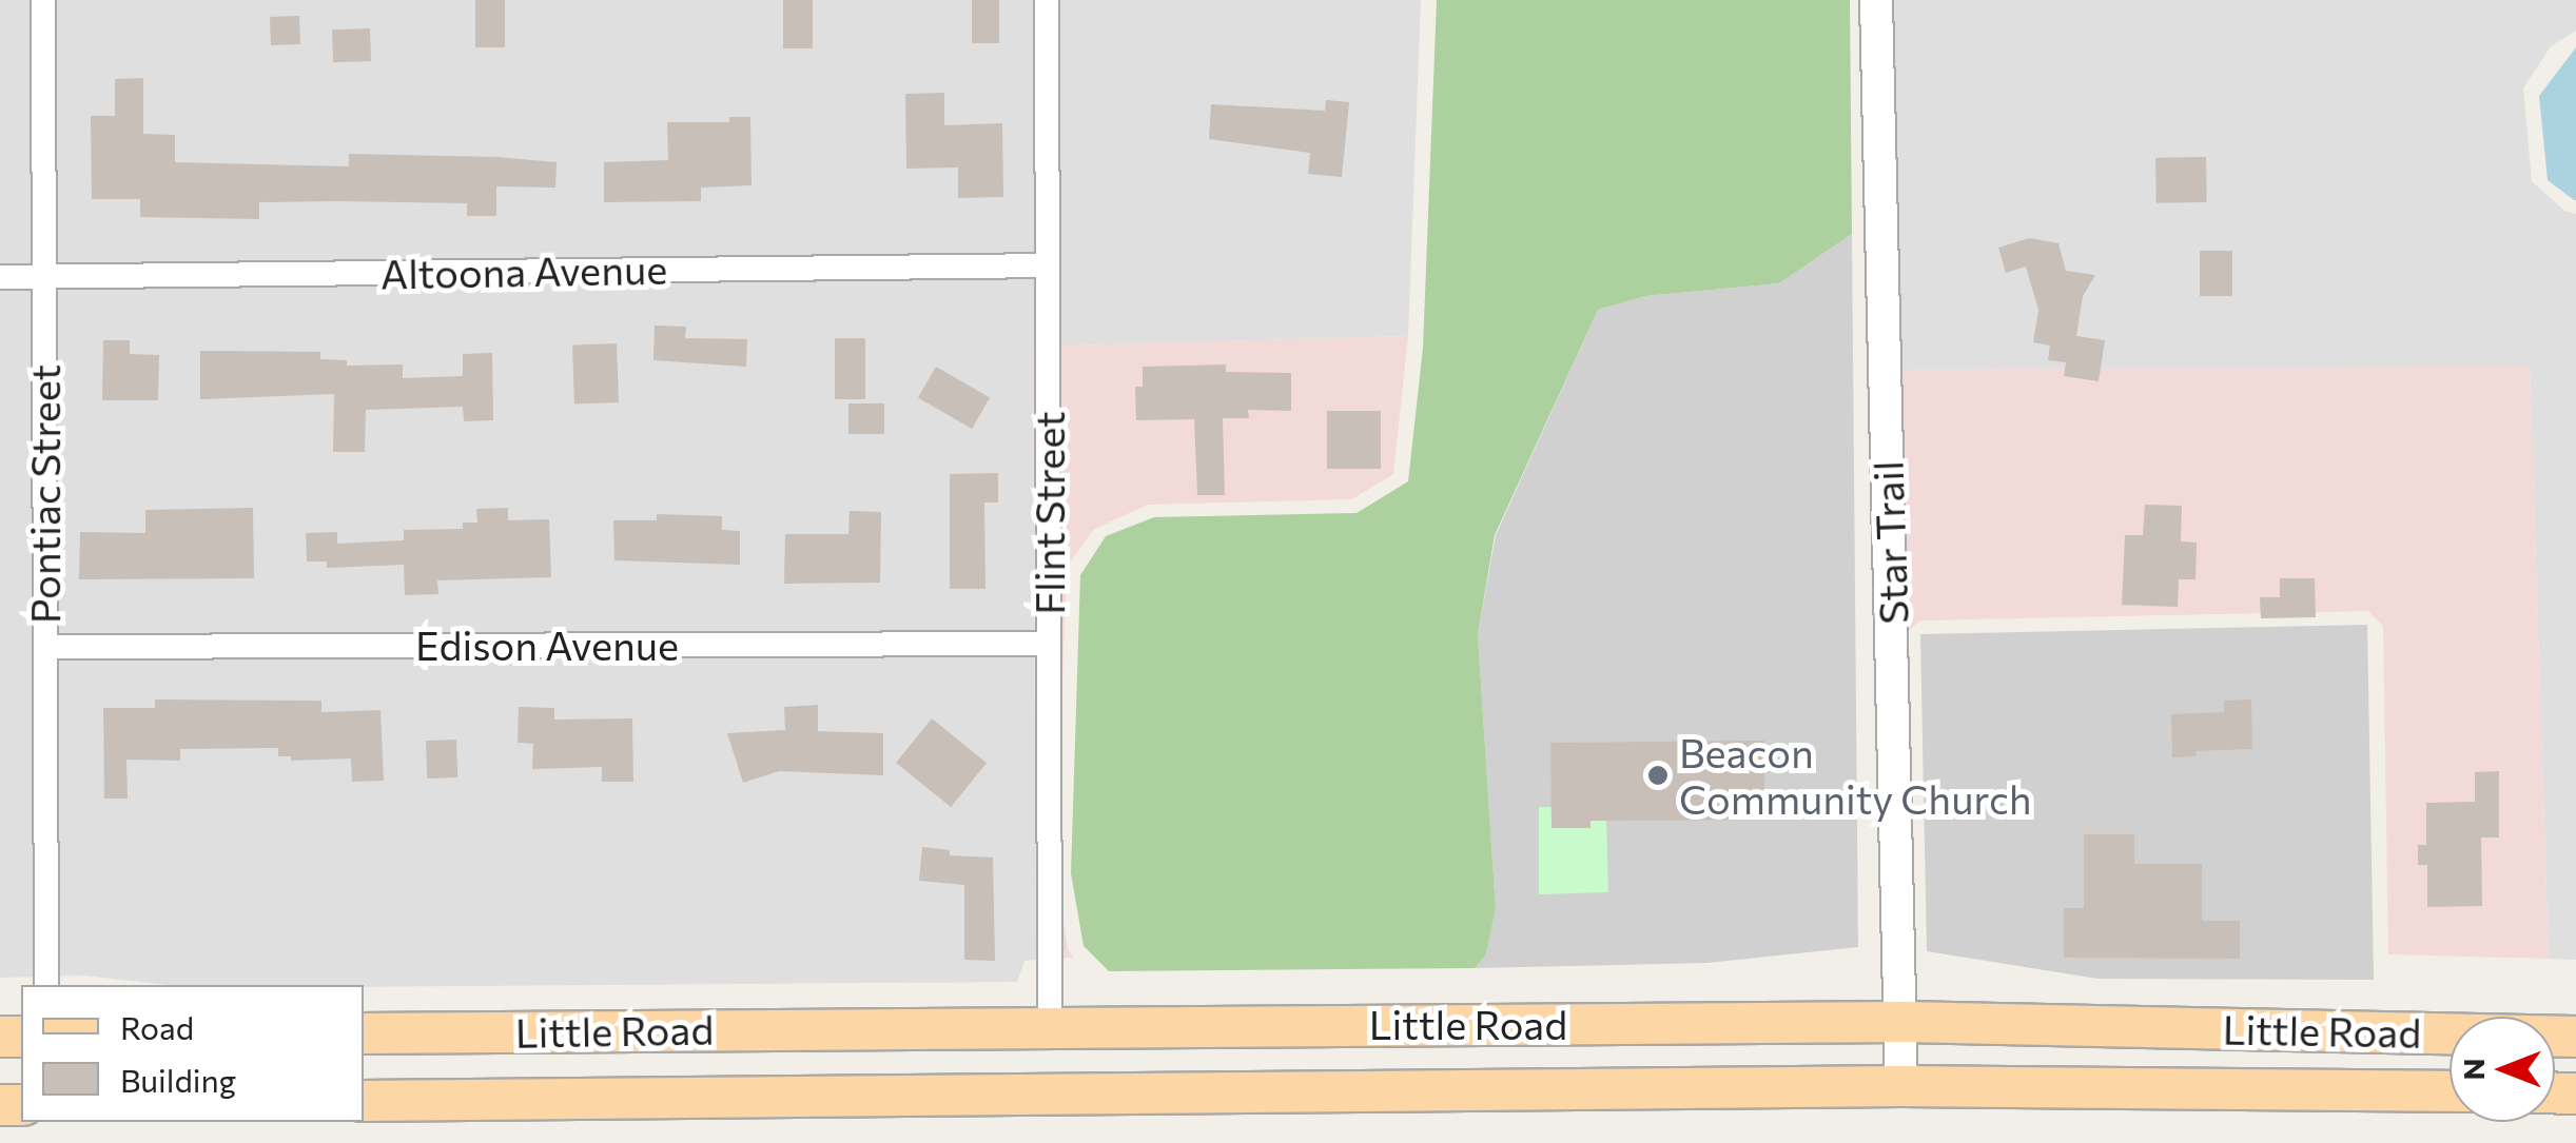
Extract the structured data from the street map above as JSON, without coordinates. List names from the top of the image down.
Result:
{
  "streets": {
    "main road": ["Little Road"],
    "street": [
      "Altoona Avenue",
      "Pontiac Street",
      "Flint Street",
      "Star Trail",
      "Edison Avenue"
    ]
  },
  "crossings": [
    ["Altoona Avenue", "Pontiac Street"],
    ["Altoona Avenue", "Flint Street"],
    ["Pontiac Street", "Edison Avenue"],
    ["Flint Street", "Edison Avenue"],
    ["Flint Street", "Little Road"],
    ["Star Trail", "Little Road"]
  ],
  "places": ["Beacon Community Church"],
  "legend": ["Road", "Building"],
  "north": "left"
}
